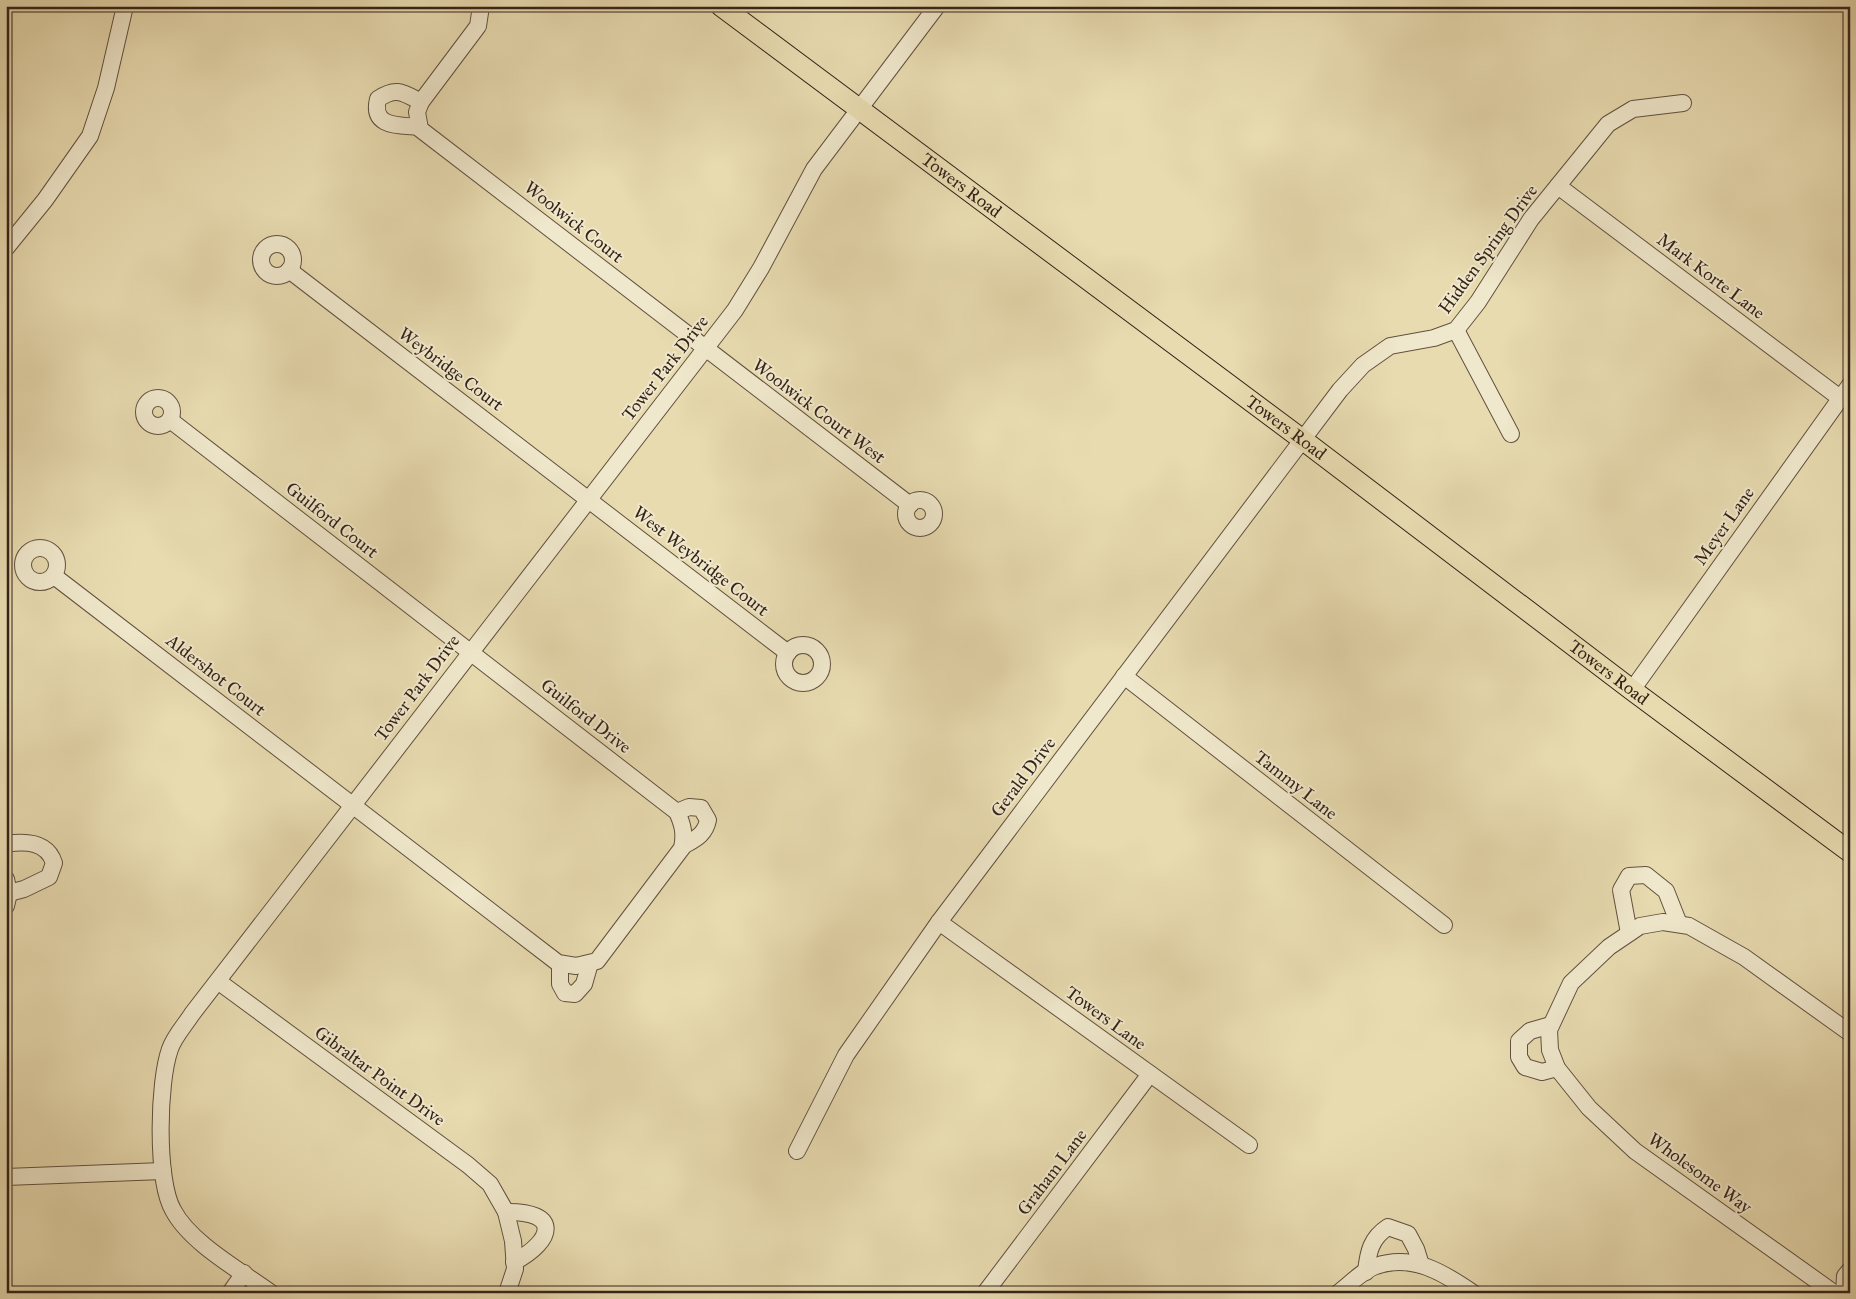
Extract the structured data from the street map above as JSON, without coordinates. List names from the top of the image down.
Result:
{
  "streets": {
    "main road": ["Towers Road"],
    "street": [
      "Woolwick Court",
      "Hidden Spring Drive",
      "Mark Korte Lane",
      "Tower Park Drive",
      "Weybridge Court",
      "Woolwick Court West",
      "Guilford Court",
      "Meyer Lane",
      "West Weybridge Court",
      "Aldershot Court",
      "Guilford Drive",
      "Gerald Drive",
      "Tammy Lane",
      "Towers Lane",
      "Gibraltar Point Drive",
      "Graham Lane",
      "Wholesome Way"
    ]
  },
  "crossings": [
    ["Towers Road", "Hidden Spring Drive"],
    ["Towers Road", "Tower Park Drive"],
    ["Towers Road", "Meyer Lane"],
    ["Towers Road", "Gerald Drive"],
    ["Woolwick Court", "Tower Park Drive"],
    ["Woolwick Court", "Woolwick Court West"],
    ["Hidden Spring Drive", "Mark Korte Lane"],
    ["Hidden Spring Drive", "Gerald Drive"],
    ["Mark Korte Lane", "Meyer Lane"],
    ["Tower Park Drive", "Weybridge Court"],
    ["Tower Park Drive", "Woolwick Court West"],
    ["Tower Park Drive", "Guilford Court"],
    ["Tower Park Drive", "West Weybridge Court"],
    ["Tower Park Drive", "Aldershot Court"],
    ["Tower Park Drive", "Guilford Drive"],
    ["Tower Park Drive", "Gibraltar Point Drive"],
    ["Weybridge Court", "West Weybridge Court"],
    ["Guilford Court", "Guilford Drive"],
    ["Gerald Drive", "Tammy Lane"],
    ["Gerald Drive", "Towers Lane"],
    ["Towers Lane", "Graham Lane"]
  ]
}
